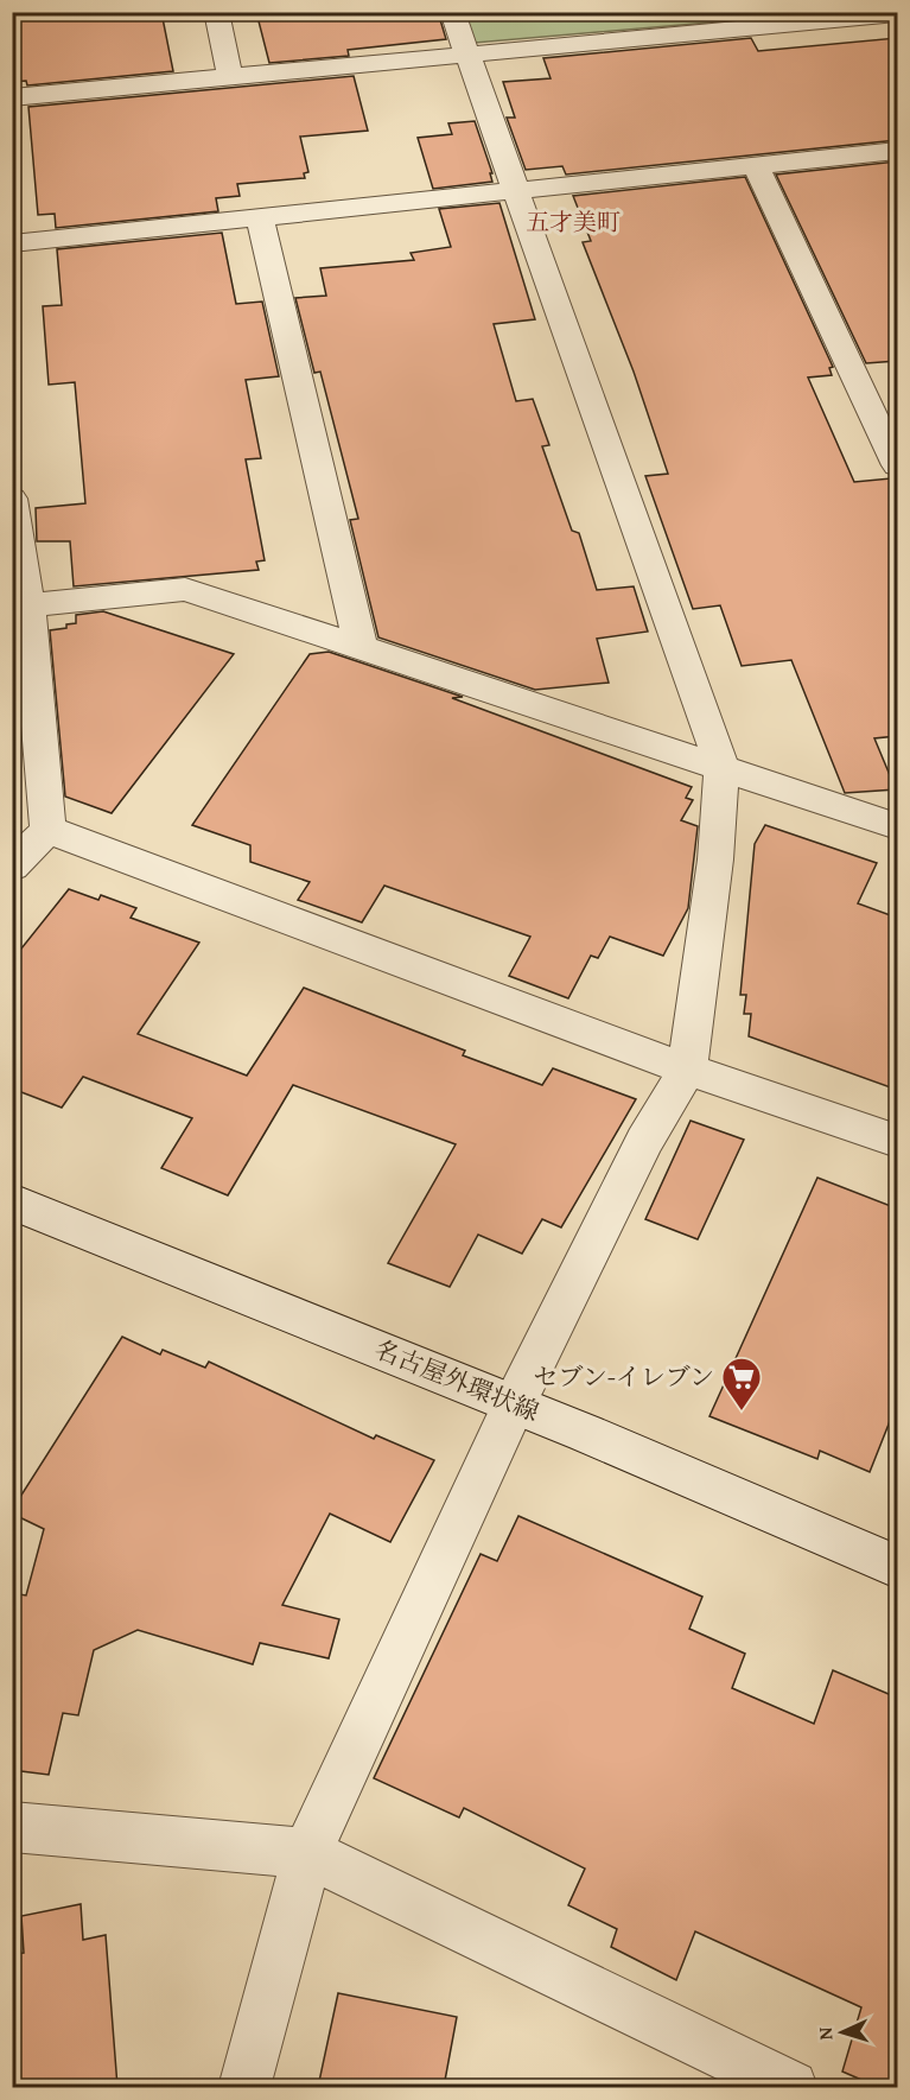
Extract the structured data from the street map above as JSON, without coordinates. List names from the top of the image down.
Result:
{
  "streets": {
    "street": ["名古屋外環状線"]
  },
  "districts": ["五才美町"],
  "places": {
    "supermarket": ["セブン-イレブン"]
  },
  "north": "left"
}
